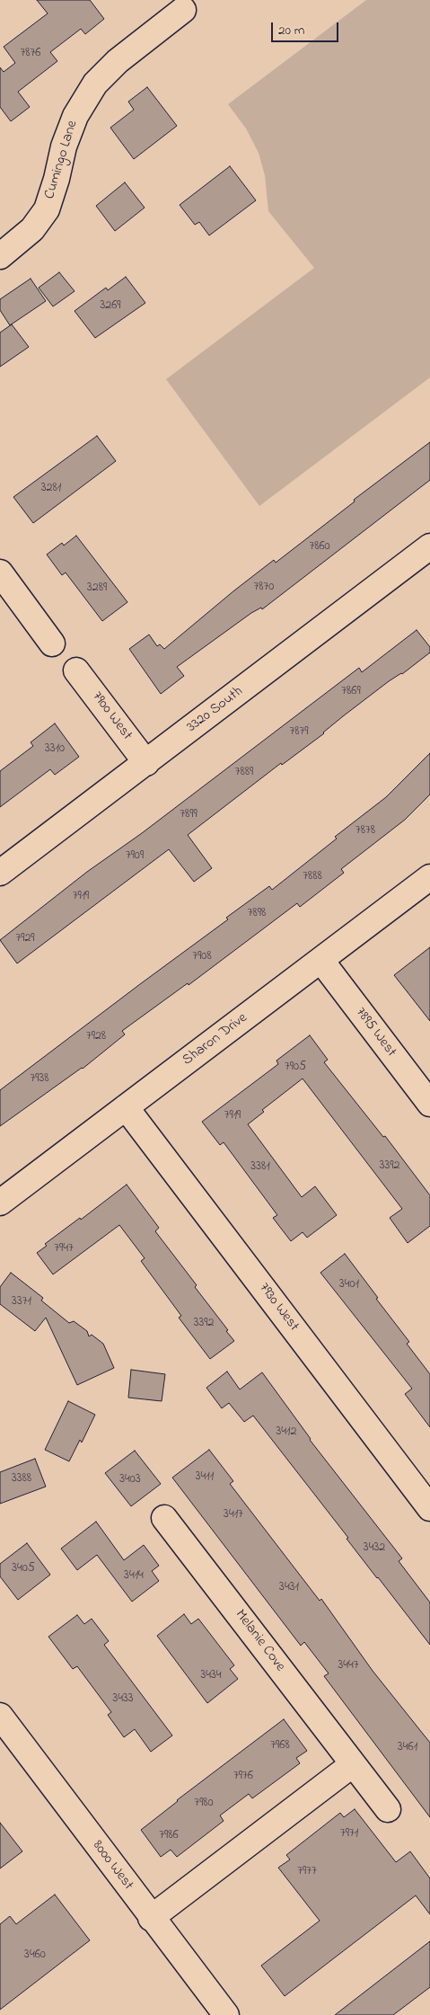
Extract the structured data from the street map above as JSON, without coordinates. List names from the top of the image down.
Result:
{
  "streets": {
    "street": [
      "Cumingo Lane",
      "3320 South",
      "7900 West",
      "7895 West",
      "Sharon Drive",
      "7930 West",
      "Melanie Cove",
      "8000 West"
    ]
  },
  "crossings": [
    ["3320 South", "7900 West"],
    ["7895 West", "Sharon Drive"],
    ["Sharon Drive", "7930 West"]
  ],
  "house_numbers": [
    "7876",
    "3269",
    "3281",
    "7860",
    "7870",
    "3289",
    "7869",
    "7879",
    "3310",
    "7889",
    "7899",
    "7878",
    "7909",
    "7888",
    "7919",
    "7898",
    "7929",
    "7908",
    "7928",
    "7905",
    "7938",
    "7919",
    "3392",
    "3381",
    "7947",
    "3401",
    "3371",
    "3392",
    "3412",
    "3411",
    "3388",
    "3403",
    "3417",
    "3432",
    "3405",
    "3414",
    "3431",
    "3447",
    "3434",
    "3433",
    "7968",
    "3461",
    "7976",
    "7980",
    "7971",
    "7986",
    "7977",
    "3460"
  ],
  "scale_bar": "20 m"
}
